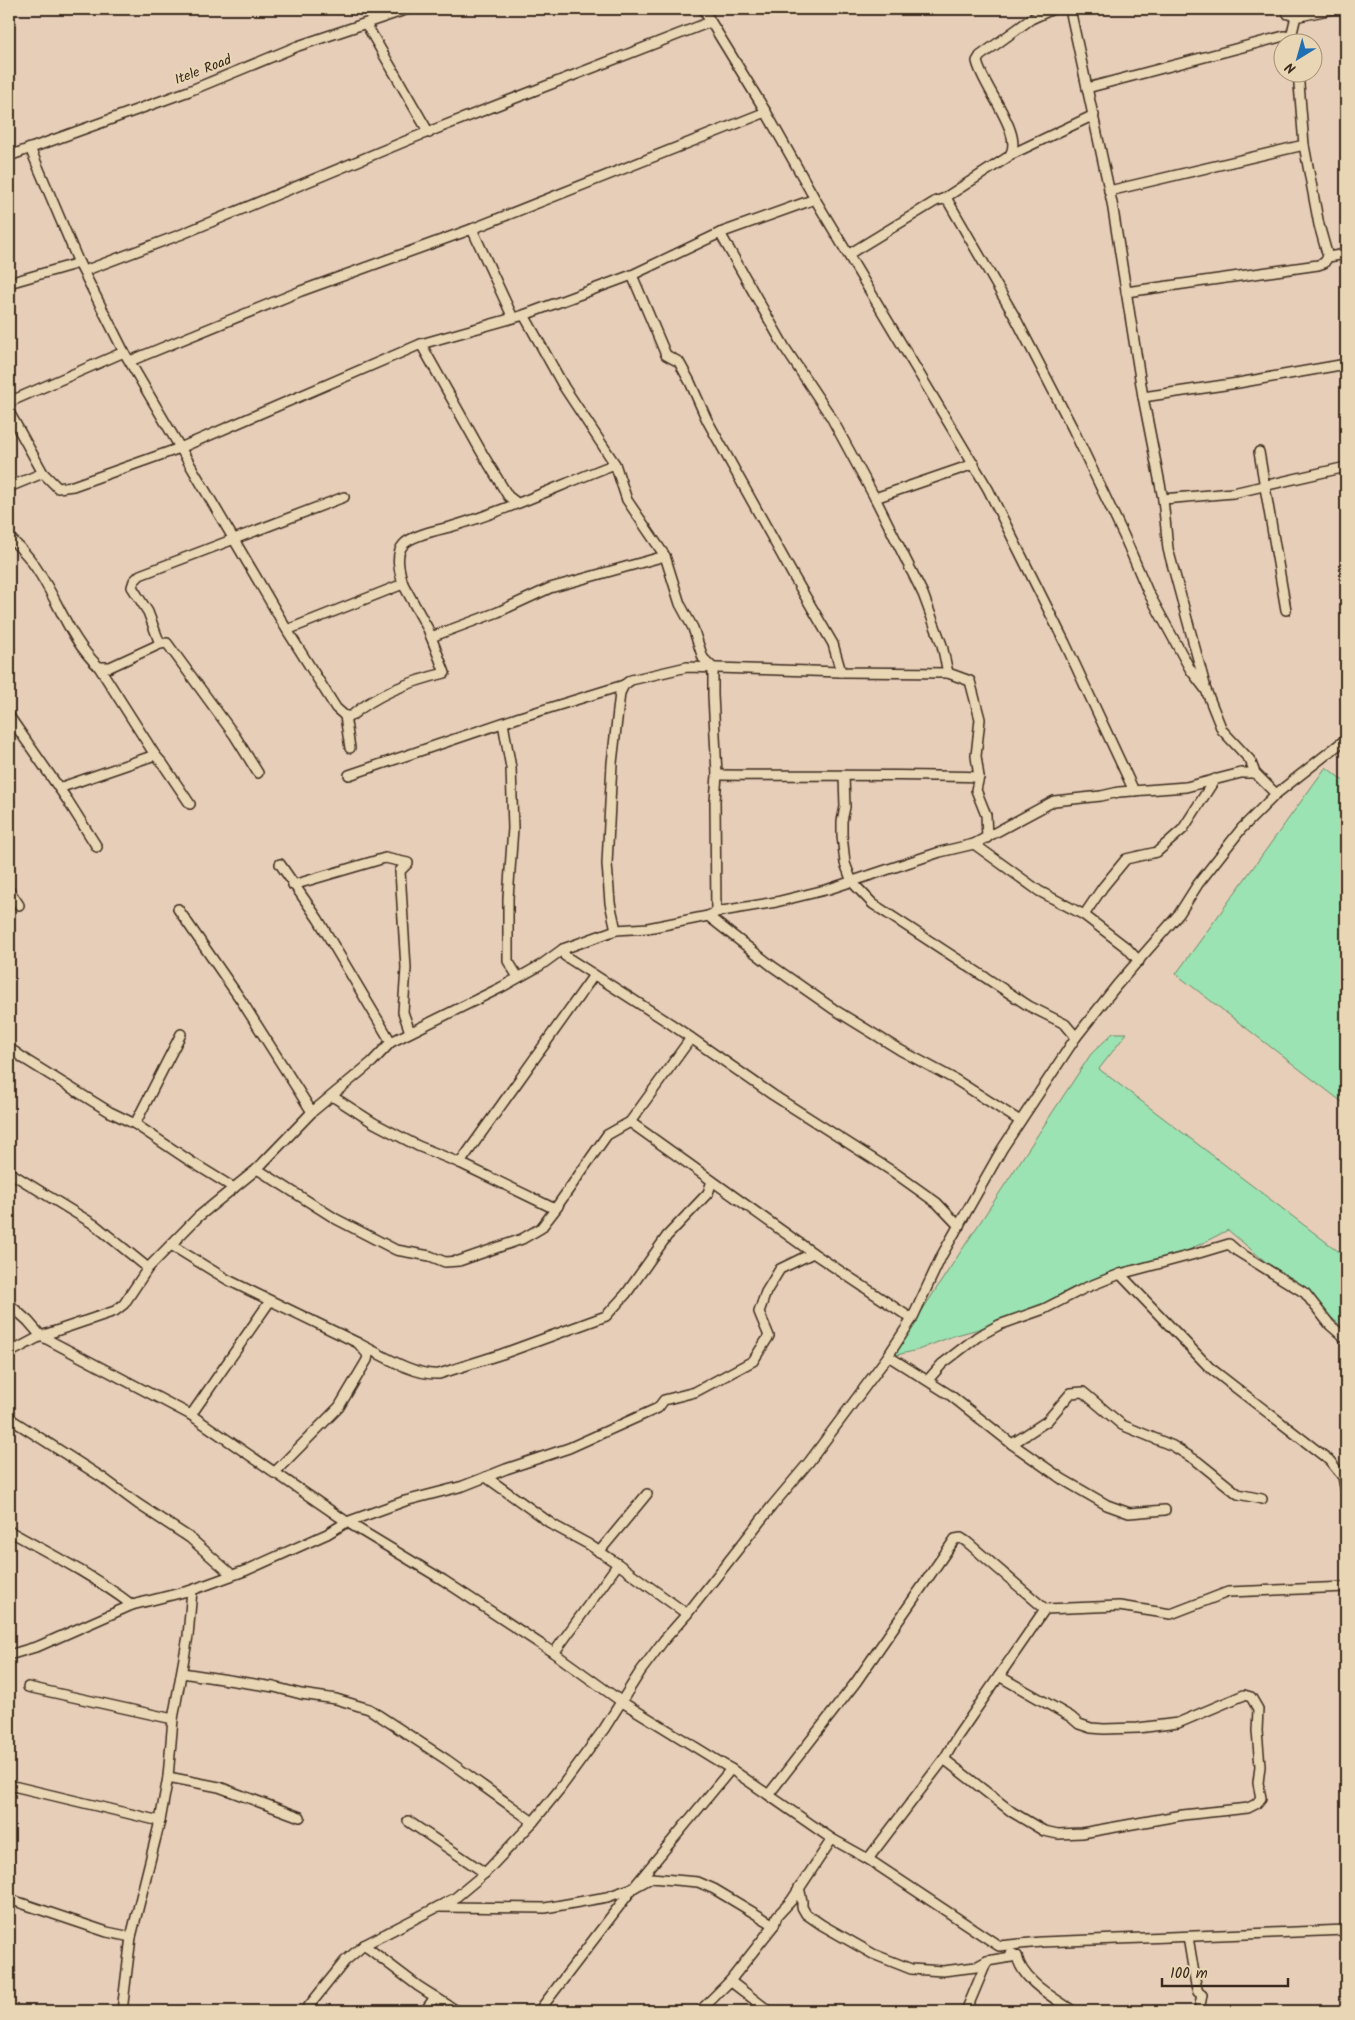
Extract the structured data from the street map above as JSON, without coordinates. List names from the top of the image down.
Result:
{
  "streets": {
    "street": ["Itele Road"]
  },
  "scale_bar": "100 m",
  "north": "bottom left"
}
